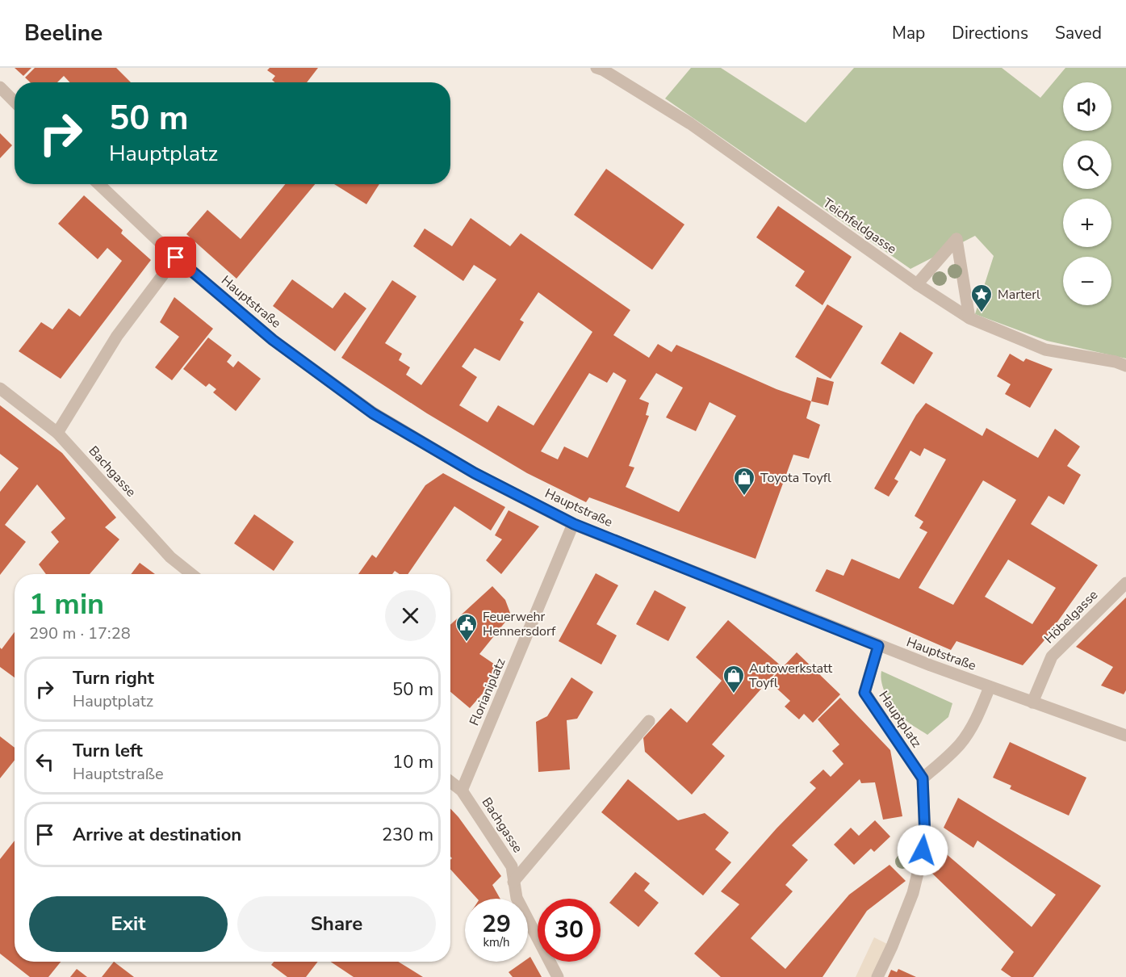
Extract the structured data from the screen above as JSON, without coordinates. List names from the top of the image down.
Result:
{
  "streets": {
    "street": [
      "Teichfeldgasse",
      "Hauptstraße",
      "Bachgasse",
      "Höbelgasse",
      "Florianiplatz",
      "Hauptplatz"
    ]
  },
  "crossings": [
    ["Hauptstraße", "Höbelgasse"],
    ["Hauptstraße", "Florianiplatz"],
    ["Hauptstraße", "Hauptplatz"],
    ["Bachgasse", "Florianiplatz"]
  ],
  "places": {
    "place": ["Marterl"],
    "shop": ["Toyota Toyfl", "Autowerkstatt Toyfl"],
    "public building": ["Feuerwehr Hennersdorf"]
  },
  "page": {
    "header": "Beeline",
    "nav": ["Map", "Directions", "Saved"],
    "map_buttons": ["+", "−"],
    "turn": ["50 m", "Hauptplatz"],
    "heading": ["1 min", "290 m · 17:28"],
    "list": [
      {
        "name": "Turn right",
        "note": "Hauptplatz",
        "value": "50 m"
      },
      {
        "name": "Turn left",
        "note": "Hauptstraße",
        "value": "10 m"
      },
      {
        "name": "Arrive at destination",
        "value": "230 m"
      }
    ],
    "buttons": ["Exit", "Share"],
    "speed": "29 km/h",
    "limit": "30"
  }
}
